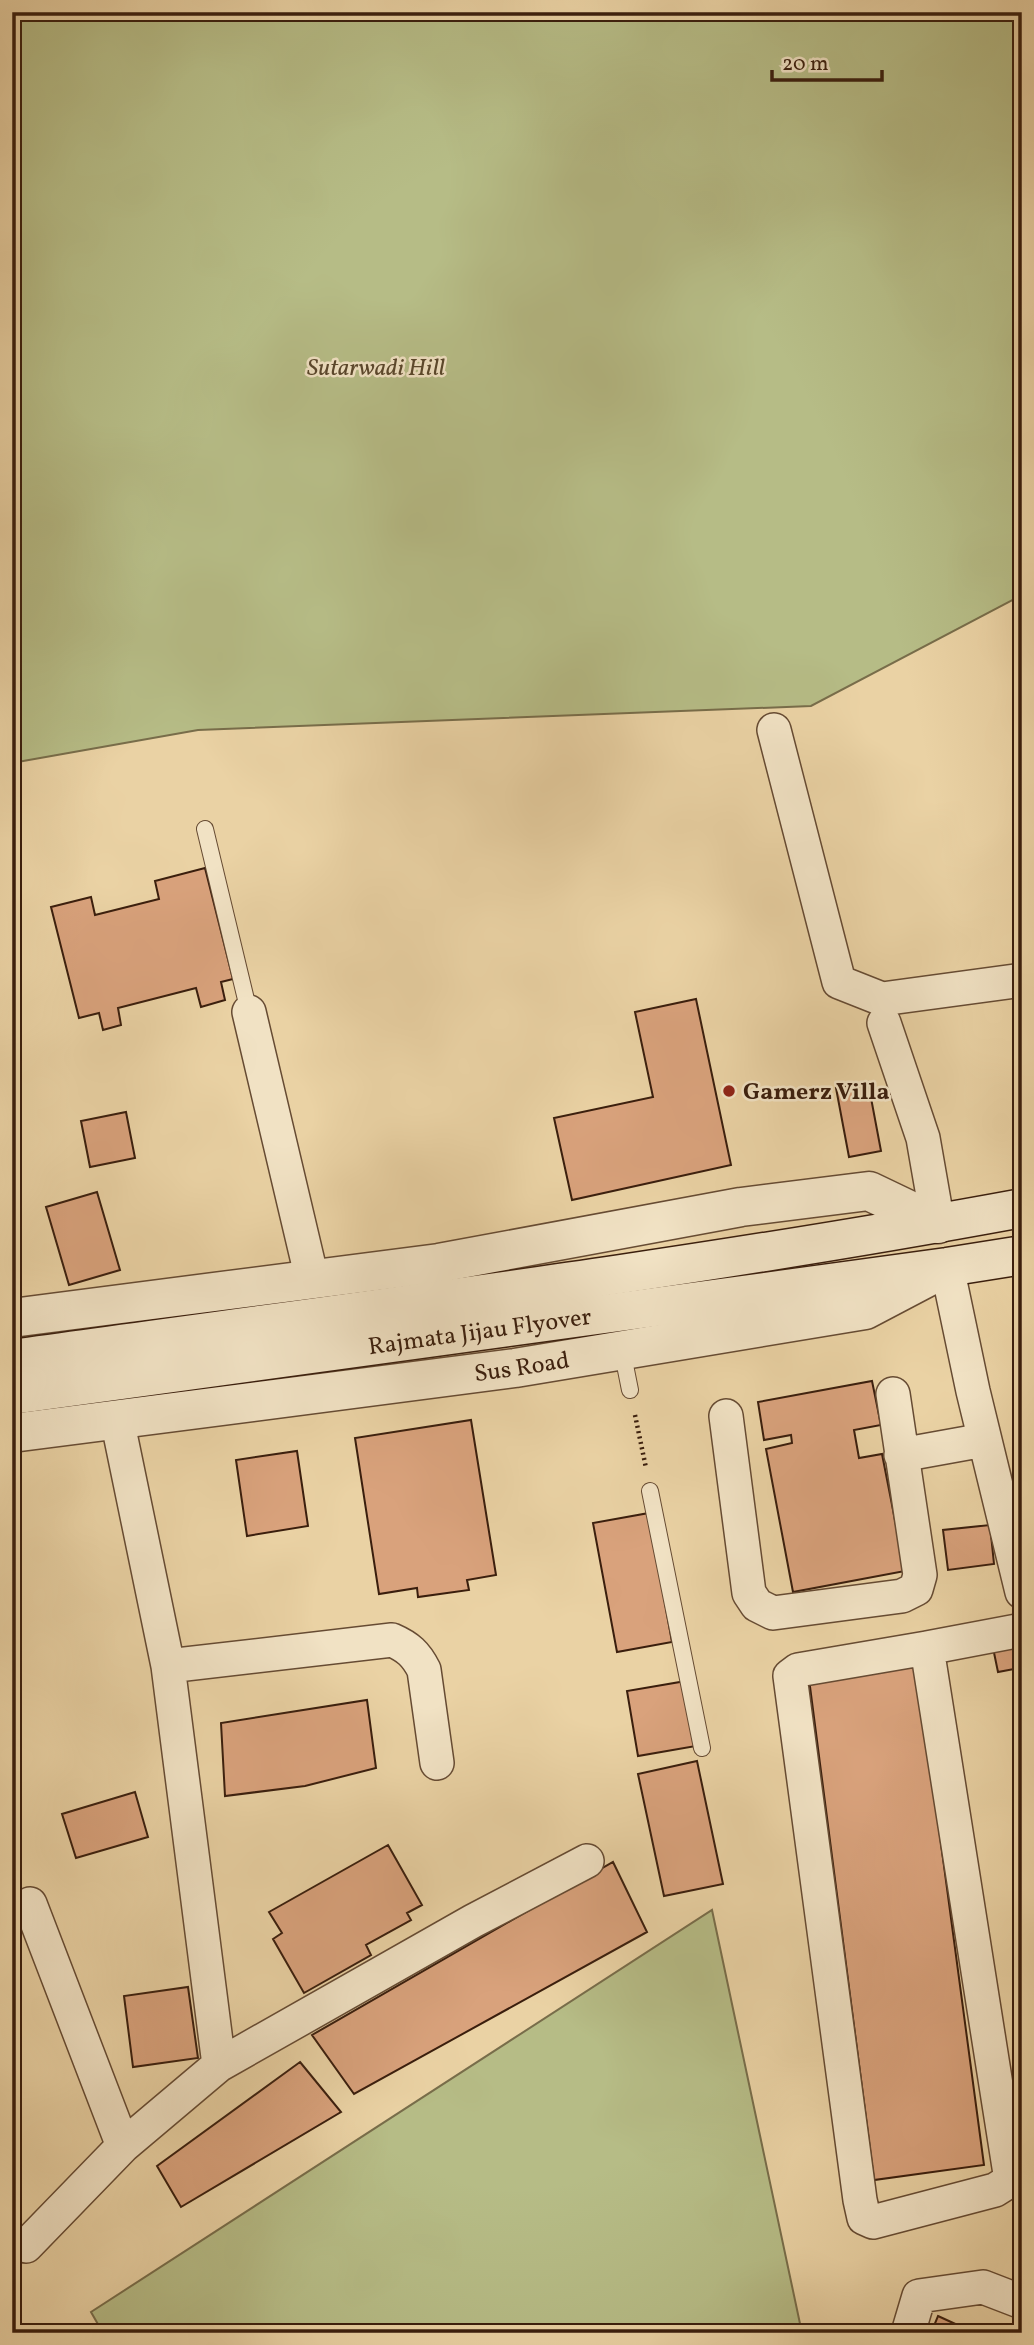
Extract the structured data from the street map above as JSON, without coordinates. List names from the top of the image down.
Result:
{
  "streets": {
    "main road": ["Rajmata Jijau Flyover", "Sus Road"]
  },
  "crossings": [
    ["Rajmata Jijau Flyover", "Sus Road"]
  ],
  "parks": ["Sutarwadi Hill"],
  "places": ["Gamerz Villa"],
  "scale_bar": "20 m"
}
